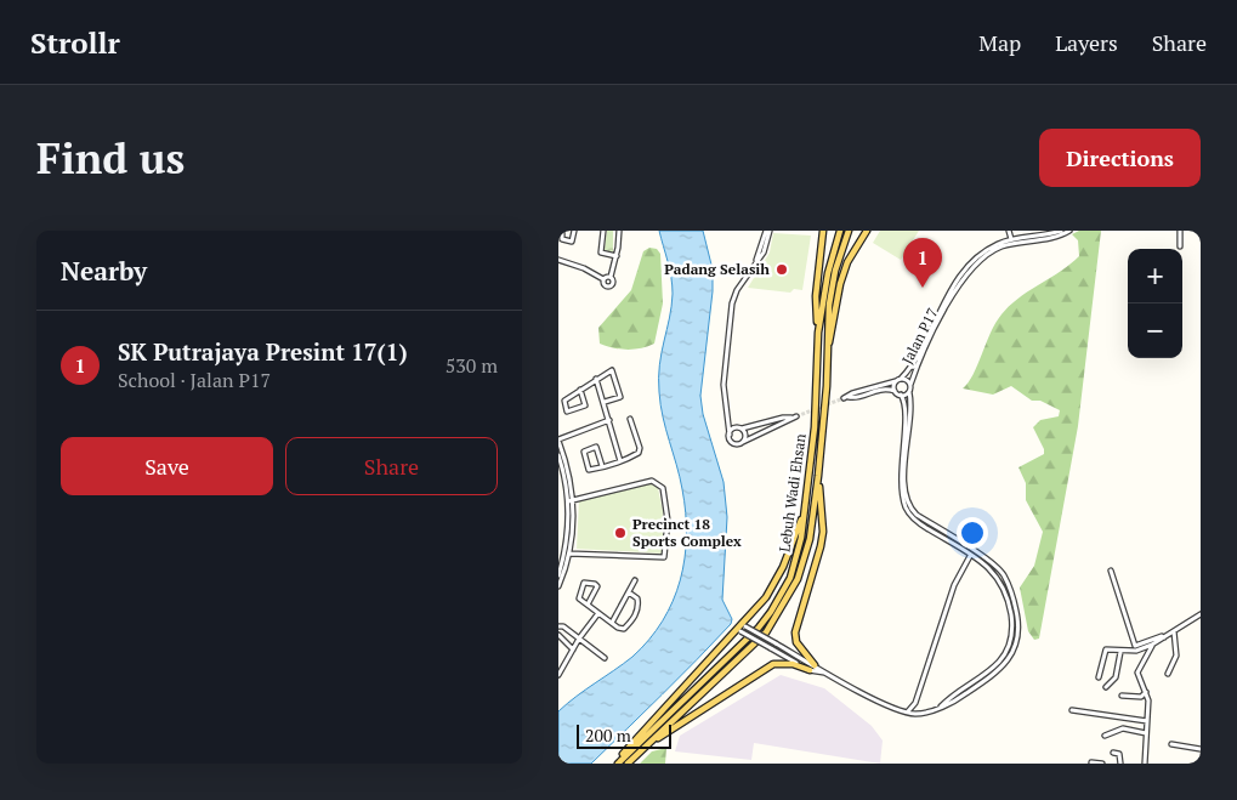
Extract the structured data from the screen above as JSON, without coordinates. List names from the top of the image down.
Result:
{
  "streets": {
    "main road": ["Lebuh Wadi Ehsan"],
    "street": ["Jalan P17"]
  },
  "places": ["Padang Selasih", "Precinct 18 Sports Complex"],
  "scale_bar": "200 m",
  "page": {
    "header": "Strollr",
    "nav": ["Map", "Layers", "Share"],
    "buttons": [
      "Directions",
      ["Save", "Share"]
    ],
    "title": "Find us",
    "heading": "Nearby",
    "pins": "1",
    "map_buttons": ["+", "−"],
    "list": [
      {
        "mark": "1",
        "name": "SK Putrajaya Presint 17(1)",
        "note": "School · Jalan P17",
        "value": "530 m"
      }
    ],
    "scale": "200 m"
  }
}
